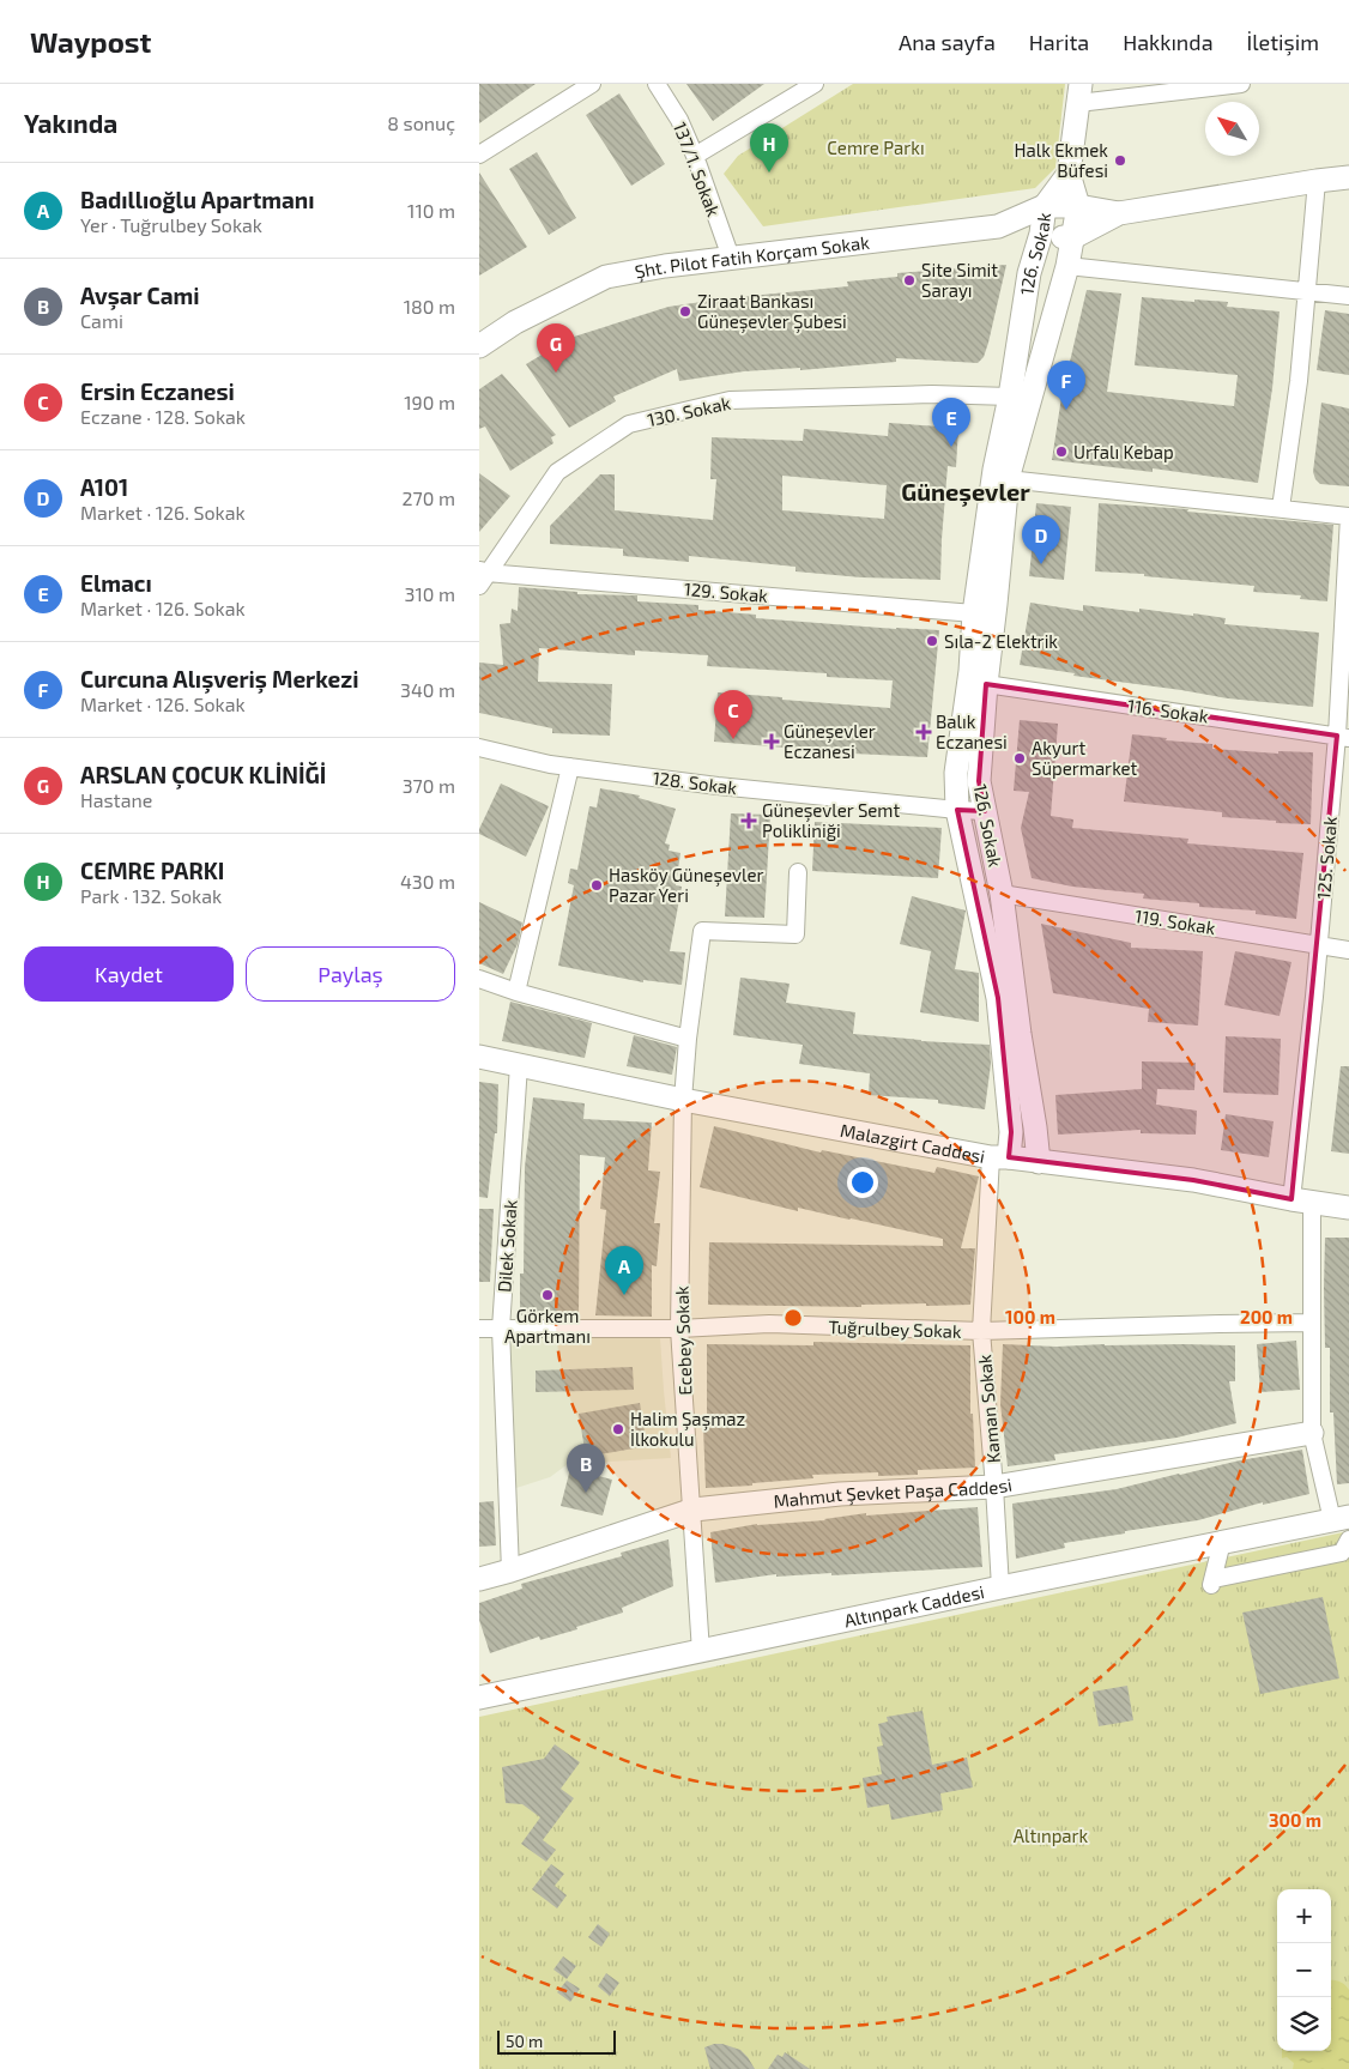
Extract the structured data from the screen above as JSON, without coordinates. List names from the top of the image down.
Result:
{
  "streets": {
    "street": [
      "137/1. Sokak",
      "126. Sokak",
      "Şht. Pilot Fatih Korçam Sokak",
      "130. Sokak",
      "129. Sokak",
      "116. Sokak",
      "128. Sokak",
      "125. Sokak",
      "119. Sokak",
      "Malazgirt Caddesi",
      "Dilek Sokak",
      "Tuğrulbey Sokak",
      "Ecebey Sokak",
      "Kaman Sokak",
      "Mahmut Şevket Paşa Caddesi",
      "Altınpark Caddesi"
    ]
  },
  "crossings": [
    ["137/1. Sokak", "Şht. Pilot Fatih Korçam Sokak"],
    ["126. Sokak", "130. Sokak"],
    ["126. Sokak", "129. Sokak"],
    ["126. Sokak", "116. Sokak"],
    ["126. Sokak", "128. Sokak"],
    ["126. Sokak", "119. Sokak"],
    ["126. Sokak", "Malazgirt Caddesi"],
    ["126. Sokak", "Kaman Sokak"],
    ["130. Sokak", "129. Sokak"],
    ["116. Sokak", "125. Sokak"],
    ["125. Sokak", "119. Sokak"],
    ["125. Sokak", "Malazgirt Caddesi"],
    ["125. Sokak", "Tuğrulbey Sokak"],
    ["125. Sokak", "Mahmut Şevket Paşa Caddesi"],
    ["125. Sokak", "Altınpark Caddesi"],
    ["Malazgirt Caddesi", "Dilek Sokak"],
    ["Malazgirt Caddesi", "Ecebey Sokak"],
    ["Malazgirt Caddesi", "Kaman Sokak"],
    ["Dilek Sokak", "Tuğrulbey Sokak"],
    ["Dilek Sokak", "Mahmut Şevket Paşa Caddesi"],
    ["Tuğrulbey Sokak", "Ecebey Sokak"],
    ["Tuğrulbey Sokak", "Kaman Sokak"],
    ["Ecebey Sokak", "Mahmut Şevket Paşa Caddesi"],
    ["Ecebey Sokak", "Altınpark Caddesi"],
    ["Kaman Sokak", "Mahmut Şevket Paşa Caddesi"],
    ["Kaman Sokak", "Altınpark Caddesi"]
  ],
  "districts": ["Güneşevler"],
  "parks": ["Cemre Parkı", "Altınpark"],
  "places": {
    "other": [
      "Halk Ekmek Büfesi",
      "Site Simit Sarayı",
      "Ziraat Bankası Güneşevler Şubesi",
      "Urfalı Kebap",
      "Sıla-2 Elektrik",
      "Akyurt Süpermarket",
      "Hasköy Güneşevler Pazar Yeri",
      "Görkem Apartmanı",
      "Halim Şaşmaz İlkokulu"
    ],
    "health": ["Balık Eczanesi", "Güneşevler Eczanesi", "Güneşevler Semt Polikliniği"]
  },
  "scale_bar": "50 m",
  "north": "top left",
  "page": {
    "header": "Waypost",
    "nav": [
      "Ana sayfa",
      "Harita",
      "Hakkında",
      "İletişim"
    ],
    "heading": ["Yakında", "8 sonuç"],
    "pins": [
      "H",
      "G",
      "F",
      "E",
      "D",
      "C",
      "A",
      "B"
    ],
    "list": [
      {
        "mark": "A",
        "name": "Badıllıoğlu Apartmanı",
        "note": "Yer · Tuğrulbey Sokak",
        "value": "110 m"
      },
      {
        "mark": "B",
        "name": "Avşar Cami",
        "note": "Cami",
        "value": "180 m"
      },
      {
        "mark": "C",
        "name": "Ersin Eczanesi",
        "note": "Eczane · 128. Sokak",
        "value": "190 m"
      },
      {
        "mark": "D",
        "name": "A101",
        "note": "Market · 126. Sokak",
        "value": "270 m"
      },
      {
        "mark": "E",
        "name": "Elmacı",
        "note": "Market · 126. Sokak",
        "value": "310 m"
      },
      {
        "mark": "F",
        "name": "Curcuna Alışveriş Merkezi",
        "note": "Market · 126. Sokak",
        "value": "340 m"
      },
      {
        "mark": "G",
        "name": "ARSLAN ÇOCUK KLİNİĞİ",
        "note": "Hastane",
        "value": "370 m"
      },
      {
        "mark": "H",
        "name": "CEMRE PARKI",
        "note": "Park · 132. Sokak",
        "value": "430 m"
      }
    ],
    "buttons": ["Kaydet", "Paylaş"],
    "map_buttons": ["+", "−"],
    "scale": "50 m"
  },
  "rings": ["100 m", "200 m", "300 m"]
}
